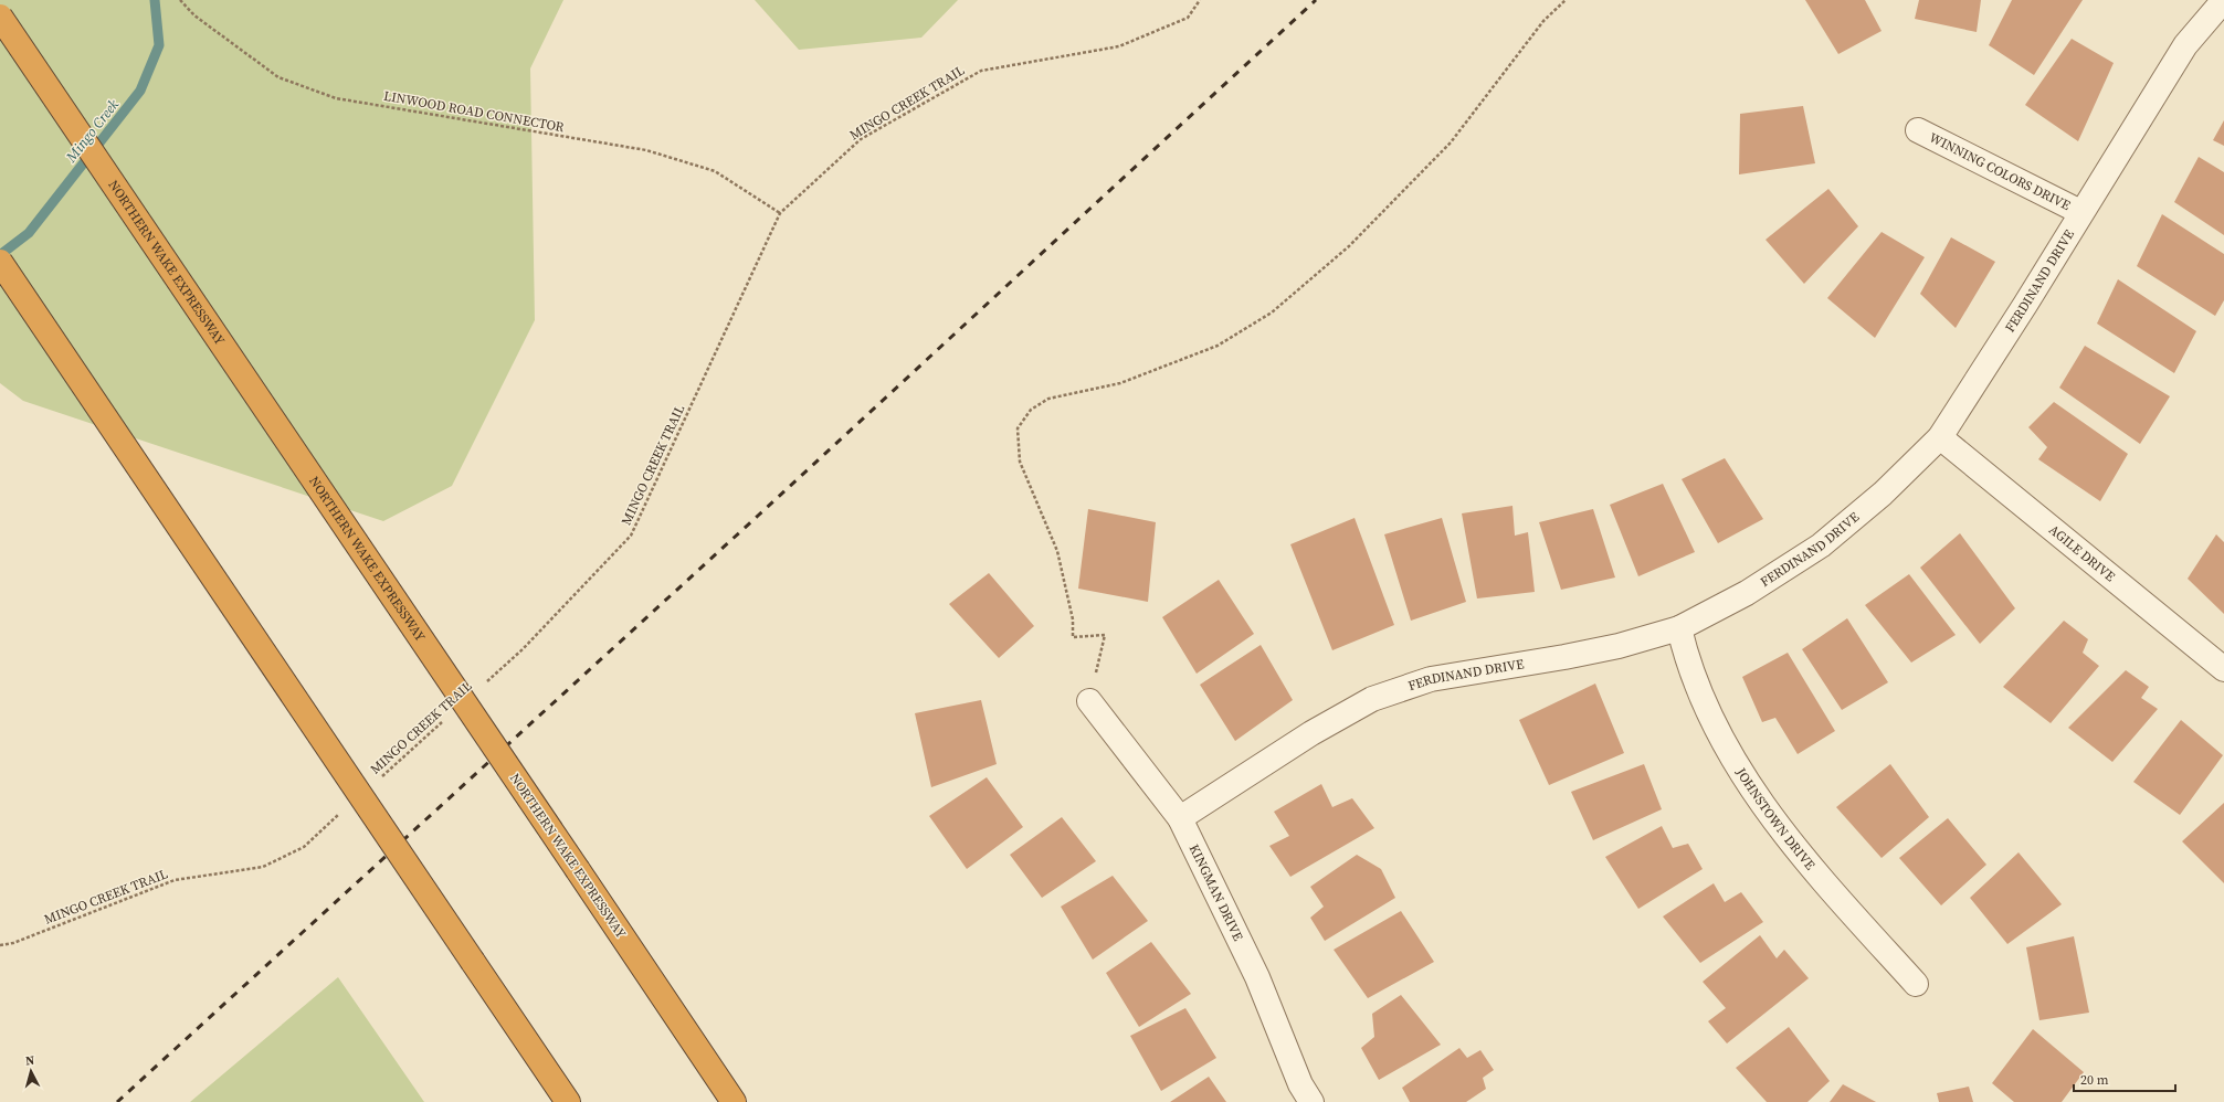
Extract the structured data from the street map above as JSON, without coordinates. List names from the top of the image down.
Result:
{
  "streets": {
    "highway": ["NORTHERN WAKE EXPRESSWAY"],
    "street": [
      "WINNING COLORS DRIVE",
      "FERDINAND DRIVE",
      "AGILE DRIVE",
      "JOHNSTOWN DRIVE",
      "KINGMAN DRIVE"
    ],
    "path": ["MINGO CREEK TRAIL", "LINWOOD ROAD CONNECTOR"]
  },
  "crossings": [
    ["MINGO CREEK TRAIL", "LINWOOD ROAD CONNECTOR"],
    ["WINNING COLORS DRIVE", "FERDINAND DRIVE"],
    ["FERDINAND DRIVE", "AGILE DRIVE"],
    ["FERDINAND DRIVE", "JOHNSTOWN DRIVE"],
    ["FERDINAND DRIVE", "KINGMAN DRIVE"]
  ],
  "water": ["Mingo Creek"],
  "scale_bar": "20 m",
  "north": "top"
}
